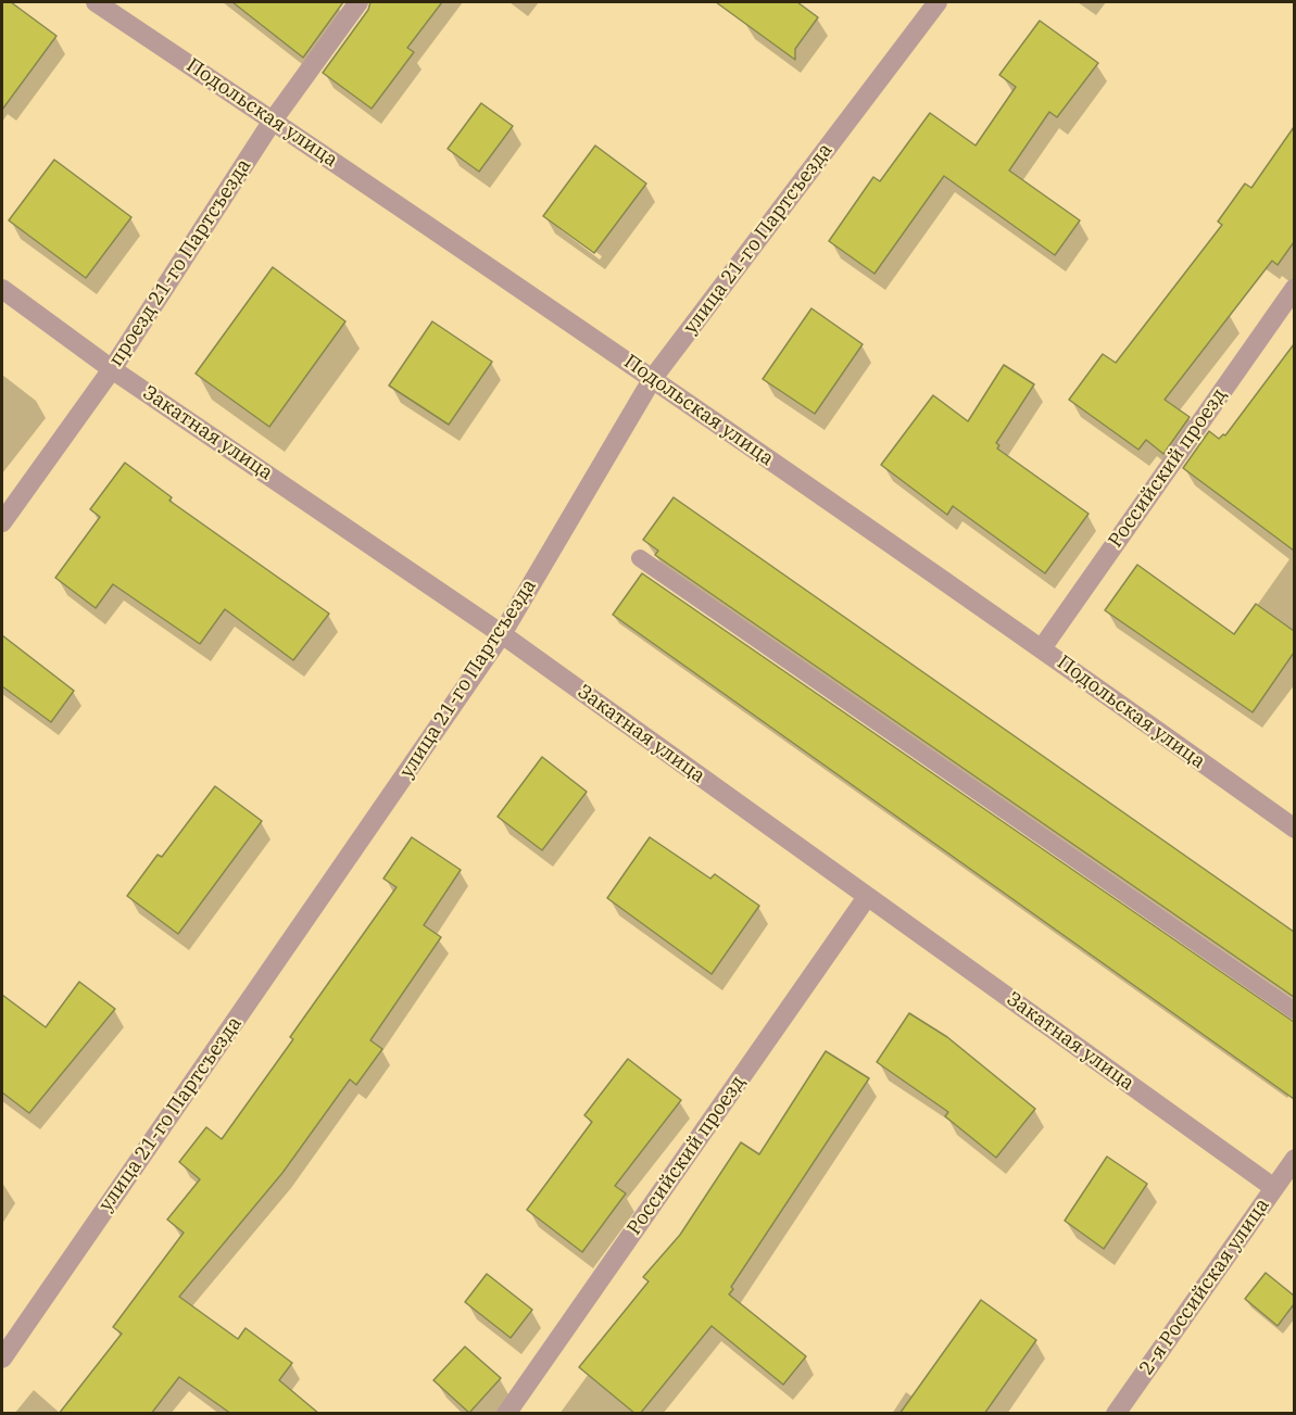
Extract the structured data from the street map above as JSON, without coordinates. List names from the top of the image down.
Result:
{
  "streets": {
    "street": [
      "Подольская улица",
      "улица 21-го Партсъезда",
      "проезд 21-го Партсъезда",
      "Закатная улица",
      "Российский проезд",
      "2-я Российская улица"
    ]
  },
  "crossings": [
    ["Подольская улица", "улица 21-го Партсъезда"],
    ["Подольская улица", "проезд 21-го Партсъезда"],
    ["Подольская улица", "Российский проезд"],
    ["улица 21-го Партсъезда", "Закатная улица"],
    ["проезд 21-го Партсъезда", "Закатная улица"],
    ["Закатная улица", "Российский проезд"],
    ["Закатная улица", "2-я Российская улица"]
  ]
}
